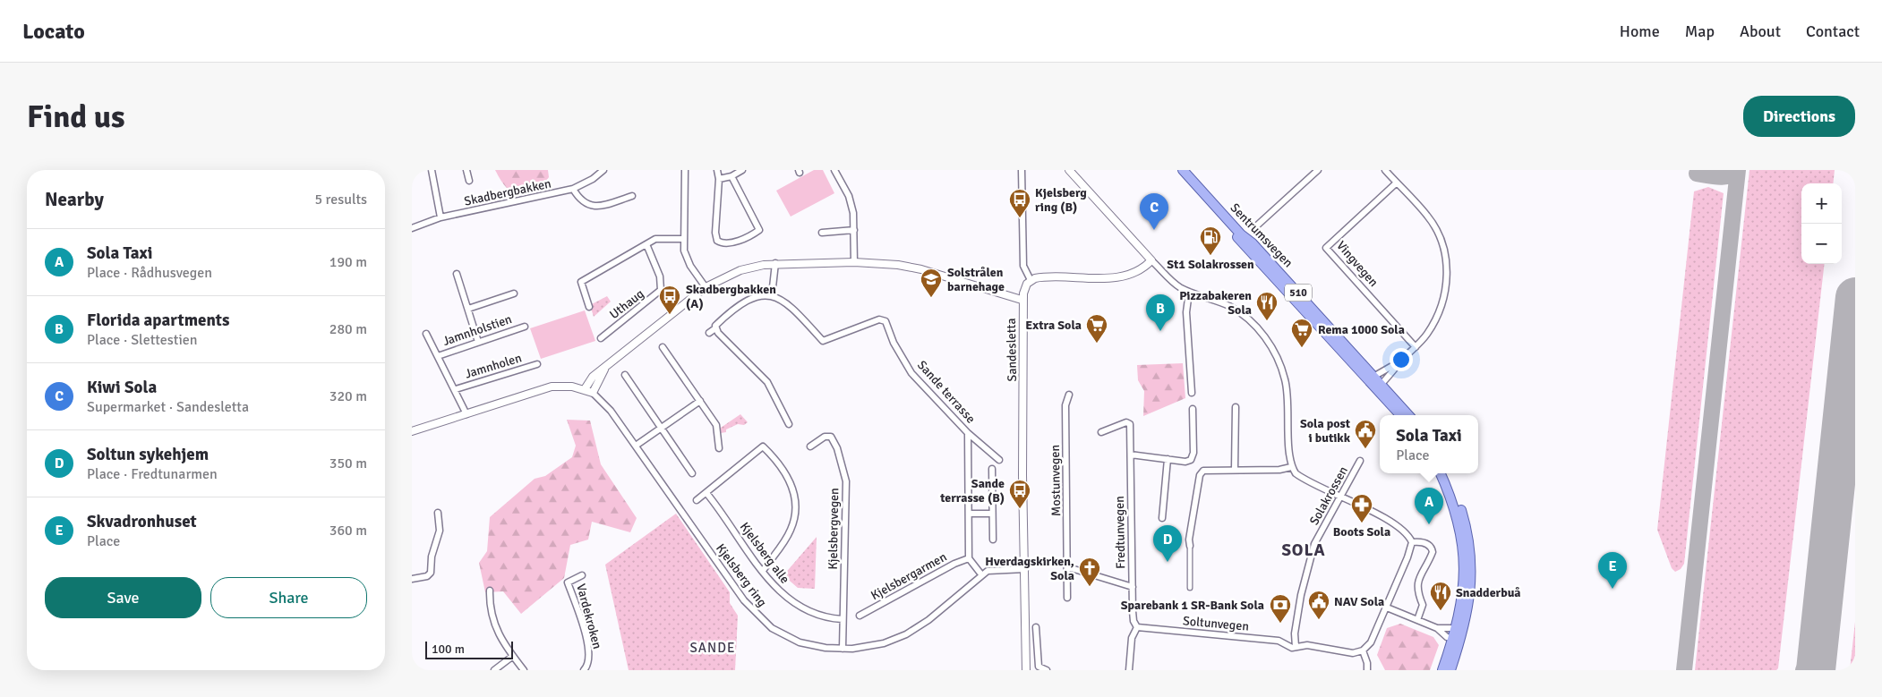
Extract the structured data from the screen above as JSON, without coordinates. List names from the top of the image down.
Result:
{
  "streets": {
    "main road": ["Sentrumsvegen", "510"],
    "street": [
      "Skadbergbakken",
      "Vingvegen",
      "Uthaug",
      "Jamnholstien",
      "Sandesletta",
      "Jamnholen",
      "Sande terrasse",
      "Mostunvegen",
      "Solakrossen",
      "Kjelsbergvegen",
      "Fredtunvegen",
      "Kjelsberg alle",
      "Kjelsberg ring",
      "Kjelsbergarmen",
      "Vardekroken",
      "Soltunvegen"
    ]
  },
  "crossings": [
    ["Sandesletta", "Kjelsberg ring"],
    ["Sande terrasse", "Kjelsbergarmen"],
    ["Solakrossen", "Soltunvegen"],
    ["Kjelsbergvegen", "Kjelsberg alle"],
    ["Kjelsbergvegen", "Kjelsberg ring"],
    ["Fredtunvegen", "Soltunvegen"]
  ],
  "districts": ["SOLA", "SANDE"],
  "places": {
    "bus stop": ["Kjelsberg ring (B)", "Skadbergbakken (A)", "Sande terrasse (B)"],
    "fuel station": ["St1 Solakrossen"],
    "school or university": ["Solstrålen barnehage"],
    "restaurant": ["Pizzabakeren Sola", "Snadderbuå"],
    "supermarket": ["Extra Sola", "Rema 1000 Sola"],
    "public building": ["Sola post i butikk", "NAV Sola"],
    "pharmacy": ["Boots Sola"],
    "church": ["Hverdagskirken, Sola"],
    "bank": ["Sparebank 1 SR-Bank Sola"]
  },
  "scale_bar": "100 m",
  "page": {
    "header": "Locato",
    "nav": [
      "Home",
      "Map",
      "About",
      "Contact"
    ],
    "buttons": [
      "Directions",
      ["Save", "Share"]
    ],
    "title": "Find us",
    "heading": ["Nearby", "5 results"],
    "map_buttons": ["+", "−"],
    "pins": [
      "C",
      "B",
      "A",
      "D",
      "E"
    ],
    "list": [
      {
        "mark": "A",
        "name": "Sola Taxi",
        "note": "Place · Rådhusvegen",
        "value": "190 m"
      },
      {
        "mark": "B",
        "name": "Florida apartments",
        "note": "Place · Slettestien",
        "value": "280 m"
      },
      {
        "mark": "C",
        "name": "Kiwi Sola",
        "note": "Supermarket · Sandesletta",
        "value": "320 m"
      },
      {
        "mark": "D",
        "name": "Soltun sykehjem",
        "note": "Place · Fredtunarmen",
        "value": "350 m"
      },
      {
        "mark": "E",
        "name": "Skvadronhuset",
        "note": "Place",
        "value": "360 m"
      }
    ],
    "popup": ["Sola Taxi", "Place"],
    "scale": "100 m"
  }
}
